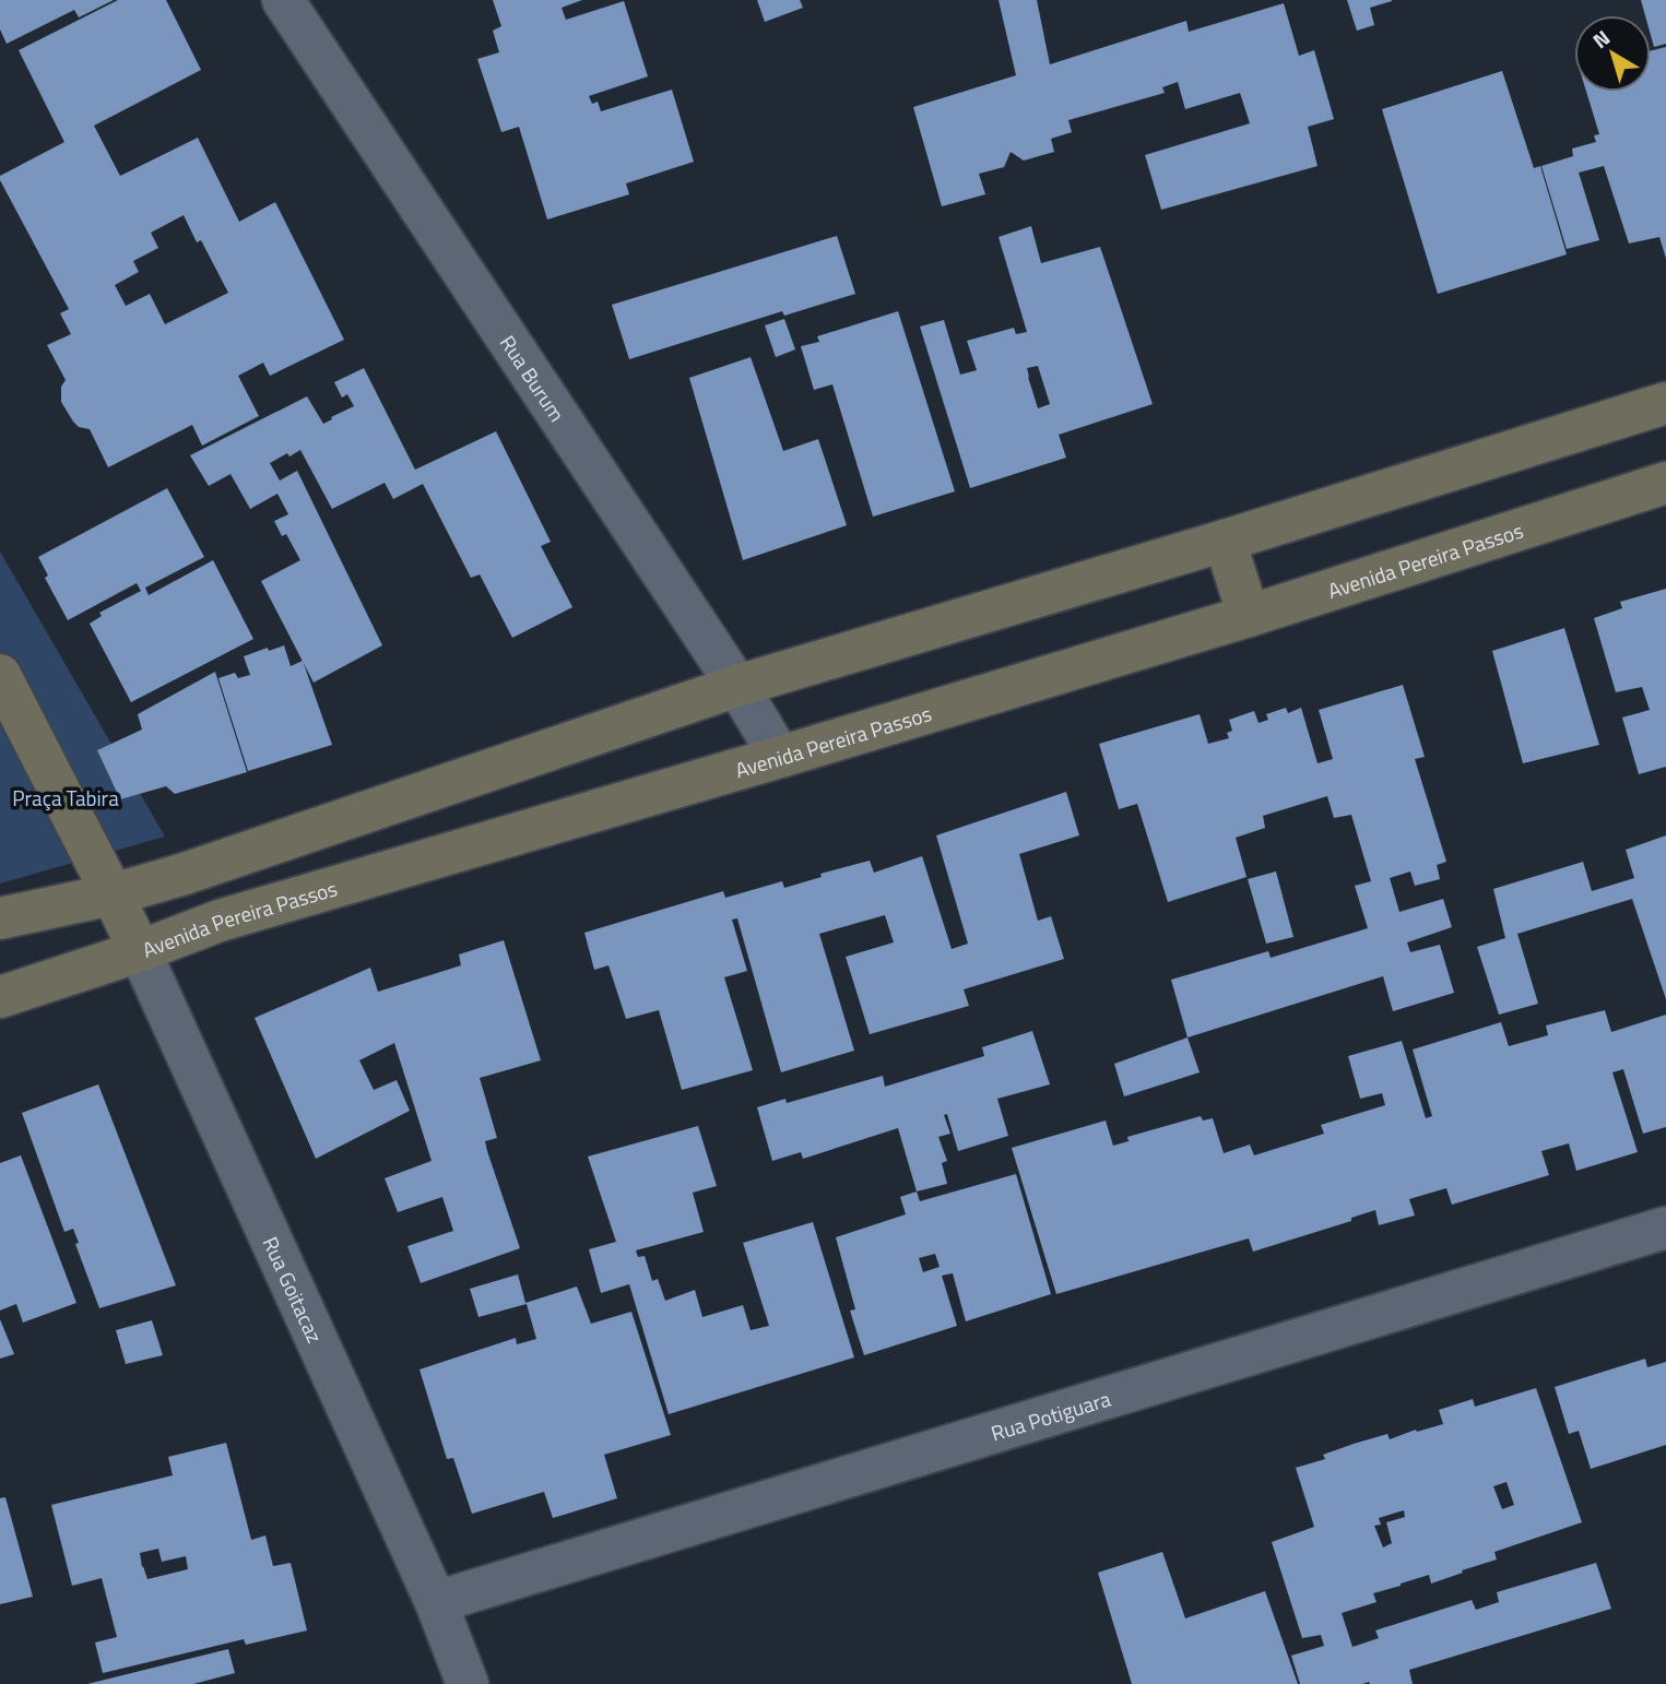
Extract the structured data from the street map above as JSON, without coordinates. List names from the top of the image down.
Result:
{
  "streets": {
    "main road": ["Avenida Pereira Passos", "Rua Goitacaz"],
    "street": ["Rua Burum", "Rua Potiguara"]
  },
  "crossings": [
    ["Rua Burum", "Avenida Pereira Passos"],
    ["Avenida Pereira Passos", "Rua Goitacaz"],
    ["Rua Goitacaz", "Rua Potiguara"]
  ],
  "parks": ["Praça Tabira"],
  "north": "top left"
}
